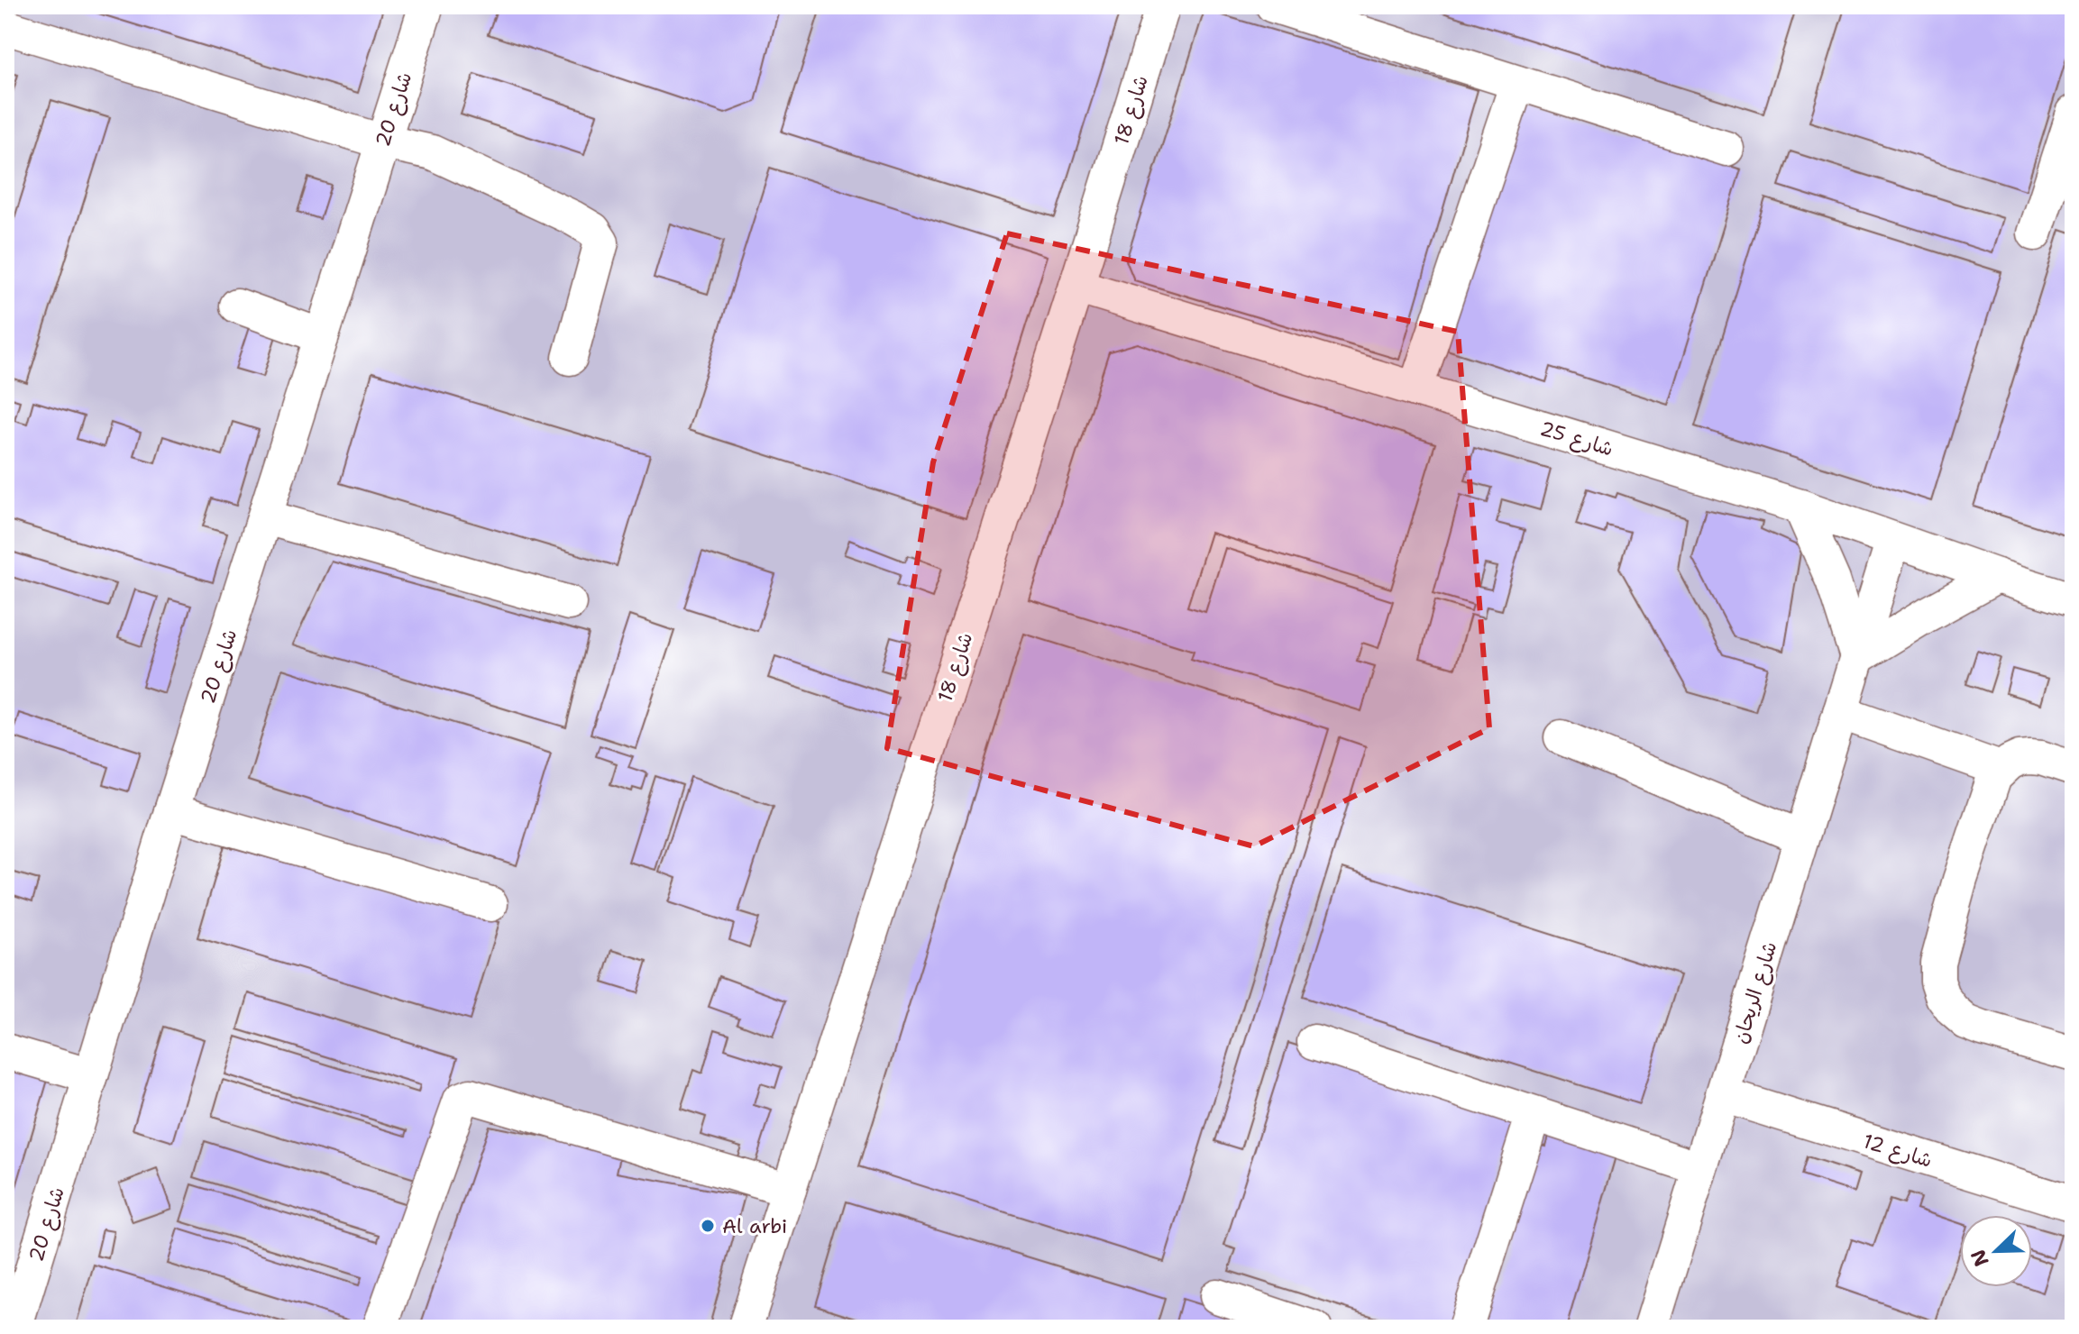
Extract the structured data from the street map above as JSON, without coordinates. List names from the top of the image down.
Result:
{
  "streets": {
    "street": [
      "شارع 20",
      "شارع 18",
      "شارع 25",
      "شارع الريحان",
      "شارع 12"
    ]
  },
  "crossings": [
    ["شارع 18", "شارع 25"],
    ["شارع 25", "شارع الريحان"],
    ["شارع الريحان", "شارع 12"]
  ],
  "places": ["Al arbi"],
  "north": "bottom left"
}
